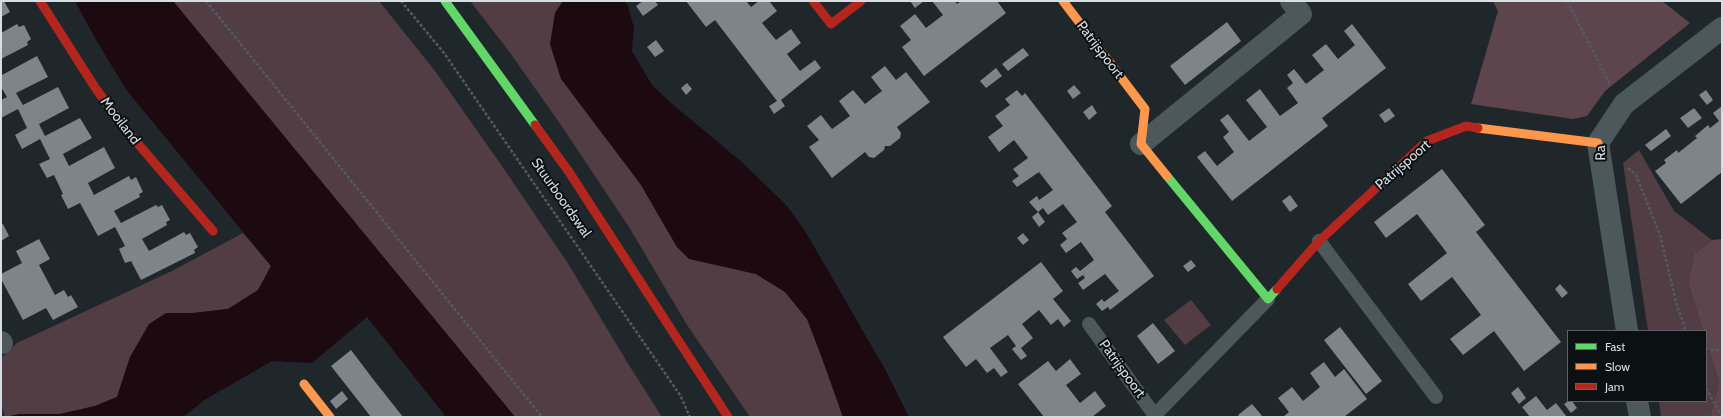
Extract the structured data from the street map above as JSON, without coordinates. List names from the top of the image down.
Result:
{
  "streets": {
    "street": [
      "Patrijspoort",
      "Mooiland",
      "Ra",
      "Stuurboordswal"
    ]
  },
  "crossings": [
    ["Patrijspoort", "Ra"]
  ],
  "legend": ["Fast", "Slow", "Jam"]
}
